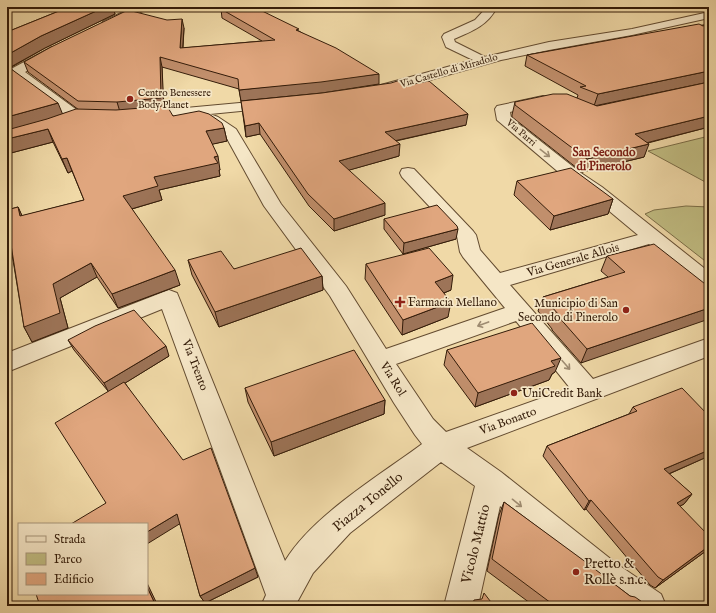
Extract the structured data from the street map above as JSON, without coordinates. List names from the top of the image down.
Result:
{
  "streets": {
    "street": [
      "Via Castello di Miradolo",
      "Via Parri",
      "Via Generale Allois",
      "Via Trento",
      "Via Rol",
      "Via Bonatto",
      "Piazza Tonello",
      "Vicolo Mattio"
    ]
  },
  "crossings": [
    ["Via Parri", "Via Generale Allois"],
    ["Via Trento", "Piazza Tonello"],
    ["Via Rol", "Via Bonatto"],
    ["Via Rol", "Piazza Tonello"],
    ["Via Rol", "Vicolo Mattio"],
    ["Via Bonatto", "Piazza Tonello"]
  ],
  "districts": ["San Secondo di Pinerolo"],
  "places": {
    "other": [
      "Centro Benessere Body Planet",
      "Municipio di San Secondo di Pinerolo",
      "UniCredit Bank",
      "Pretto & Rollè s.n.c."
    ],
    "health": ["Farmacia Mellano"]
  },
  "legend": ["Strada", "Parco", "Edificio"]
}
